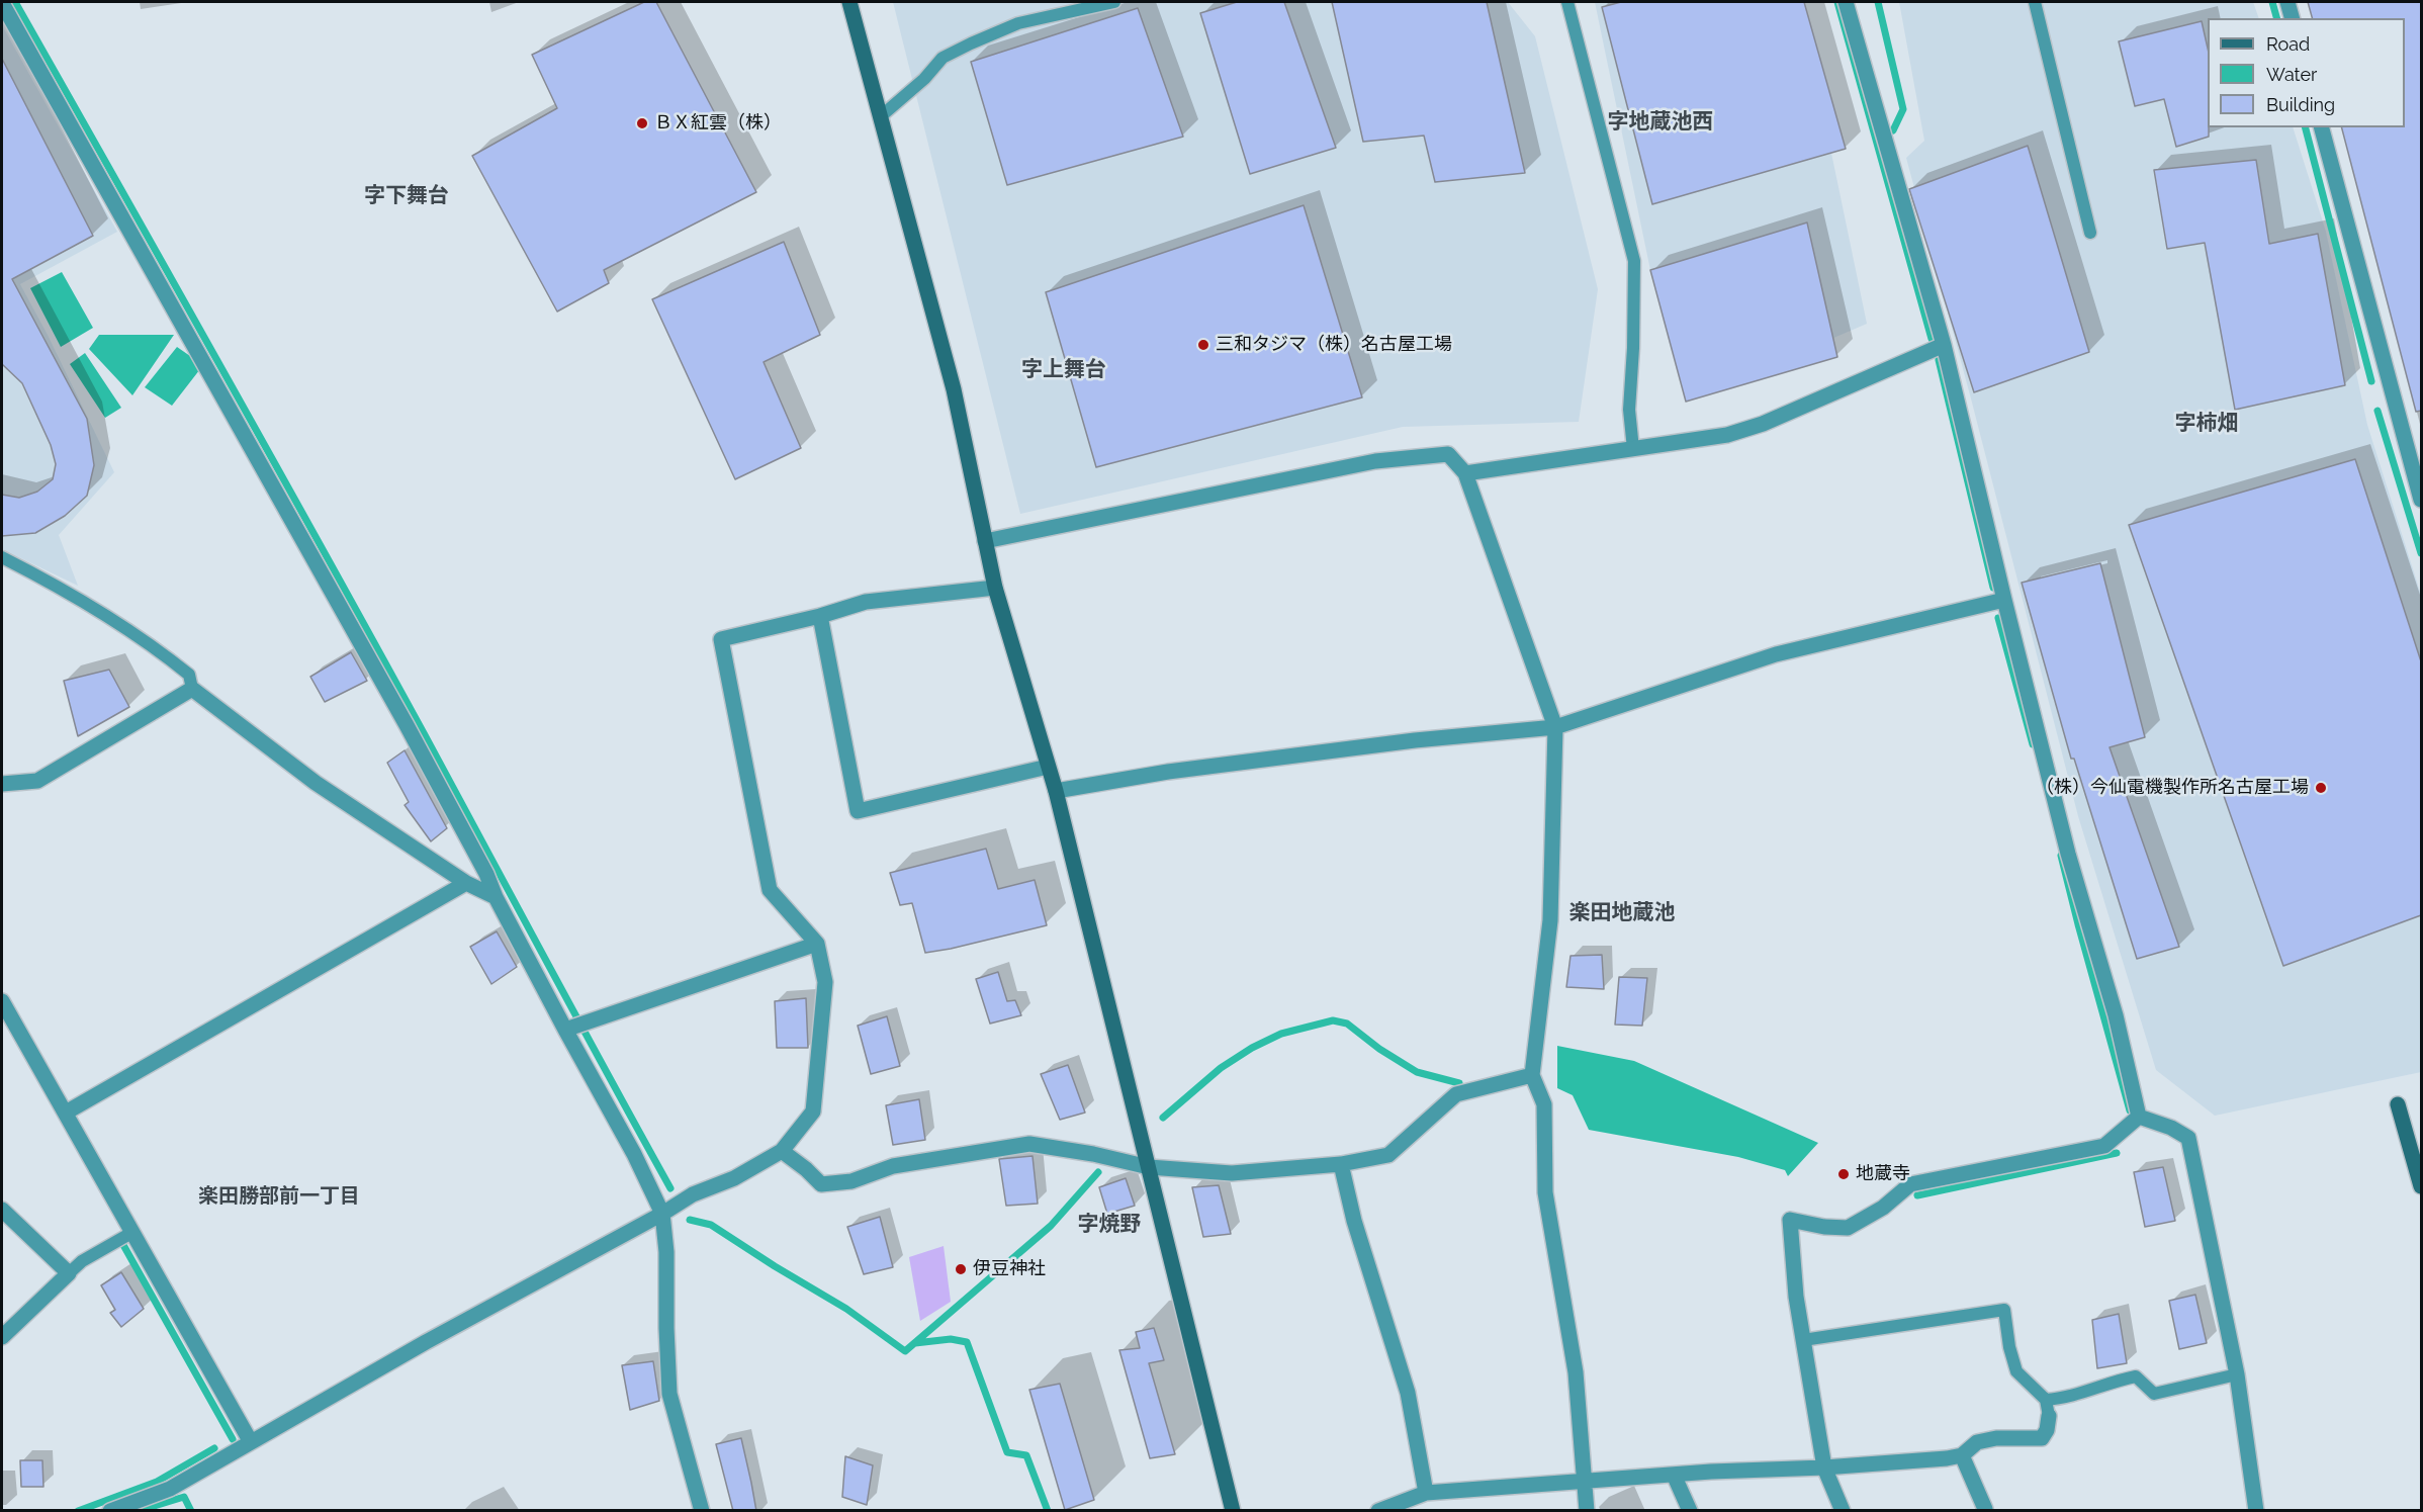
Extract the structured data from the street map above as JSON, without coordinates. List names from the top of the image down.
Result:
{
  "districts": [
    "字地蔵池西",
    "字下舞台",
    "字上舞台",
    "字柿畑",
    "楽田地蔵池",
    "楽田勝部前一丁目",
    "字焼野"
  ],
  "places": [
    "ＢＸ紅雲（株）",
    "三和タジマ（株）名古屋工場",
    "（株）今仙電機製作所名古屋工場",
    "地蔵寺",
    "伊豆神社"
  ],
  "legend": ["Road", "Water", "Building"]
}
